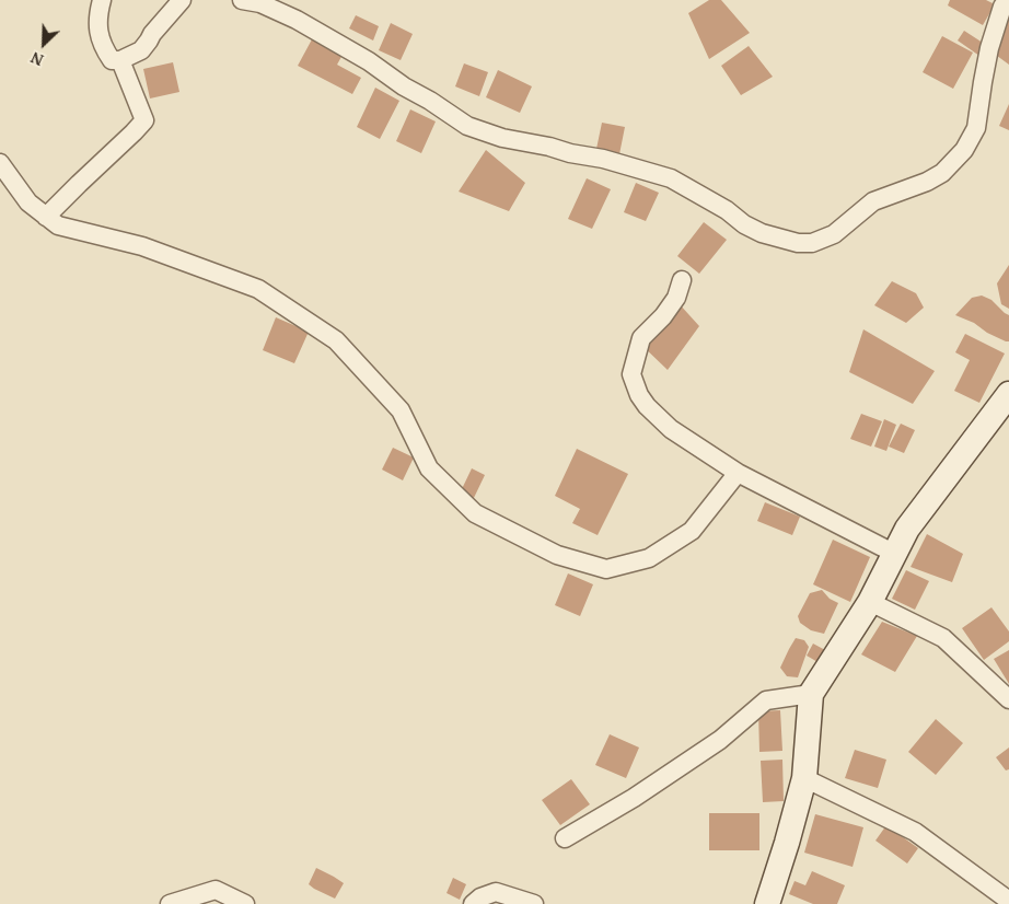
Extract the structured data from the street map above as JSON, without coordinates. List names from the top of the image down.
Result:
{
  "north": "bottom left"
}
